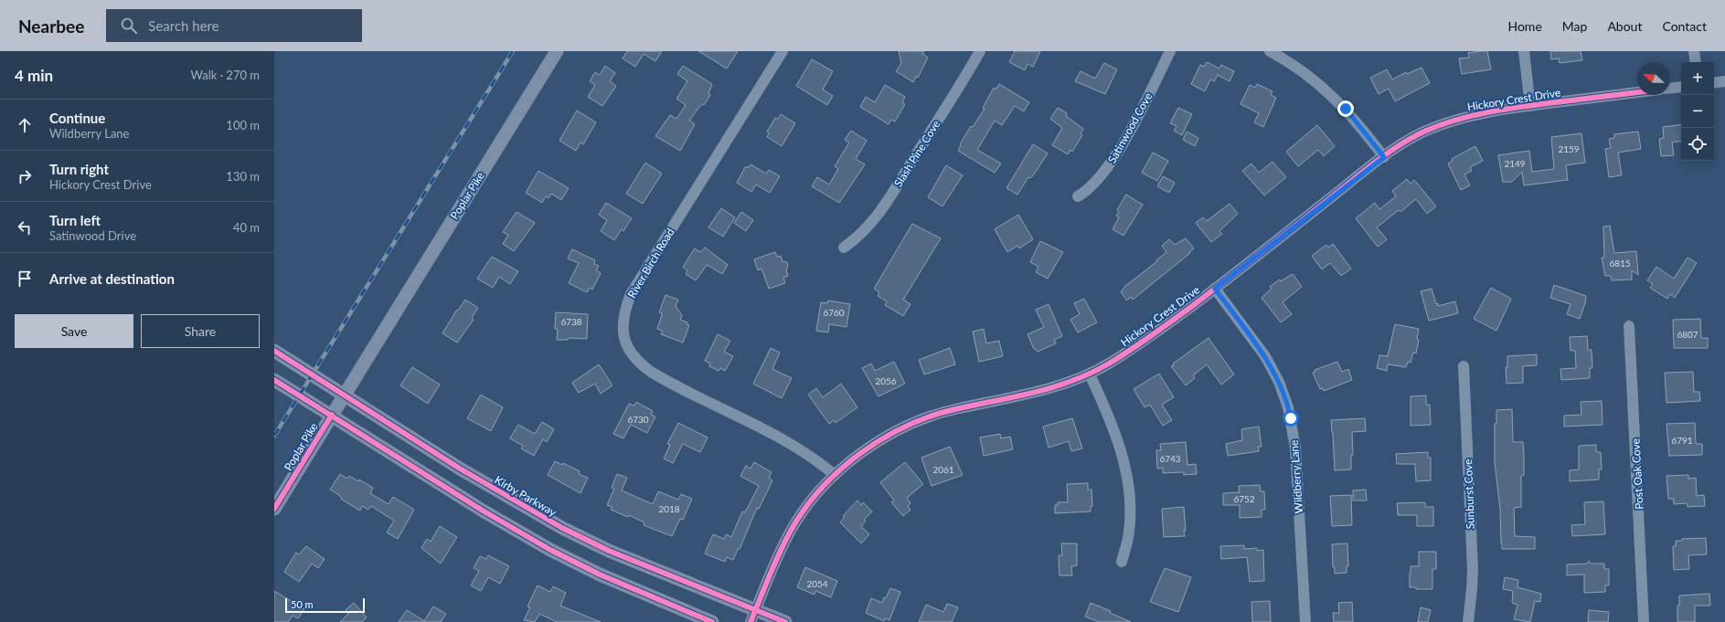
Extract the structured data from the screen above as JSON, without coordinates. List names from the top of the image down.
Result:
{
  "streets": {
    "main road": ["Poplar Pike", "Kirby Parkway"],
    "street": [
      "Hickory Crest Drive",
      "Satinwood Cove",
      "Slash Pine Cove",
      "River Birch Road",
      "Post Oak Cove",
      "Wildberry Lane",
      "Sunburst Cove"
    ]
  },
  "crossings": [
    ["Hickory Crest Drive", "River Birch Road"],
    ["Hickory Crest Drive", "Wildberry Lane"],
    ["Hickory Crest Drive", "Kirby Parkway"],
    ["Poplar Pike", "Kirby Parkway"]
  ],
  "house_numbers": [
    "2159",
    "2149",
    "6815",
    "6760",
    "6738",
    "6807",
    "2056",
    "6730",
    "6791",
    "6743",
    "2061",
    "6752",
    "2018",
    "2054"
  ],
  "scale_bar": "50 m",
  "north": "left",
  "page": {
    "header": "Nearbee",
    "search": "Search here",
    "nav": [
      "Home",
      "Map",
      "About",
      "Contact"
    ],
    "heading": ["4 min", "Walk · 270 m"],
    "map_buttons": ["+", "−"],
    "list": [
      ["Continue", "Wildberry Lane", "100 m"],
      ["Turn right", "Hickory Crest Drive", "130 m"],
      ["Turn left", "Satinwood Drive", "40 m"],
      "Arrive at destination"
    ],
    "buttons": ["Save", "Share"],
    "scale": "50 m"
  }
}
